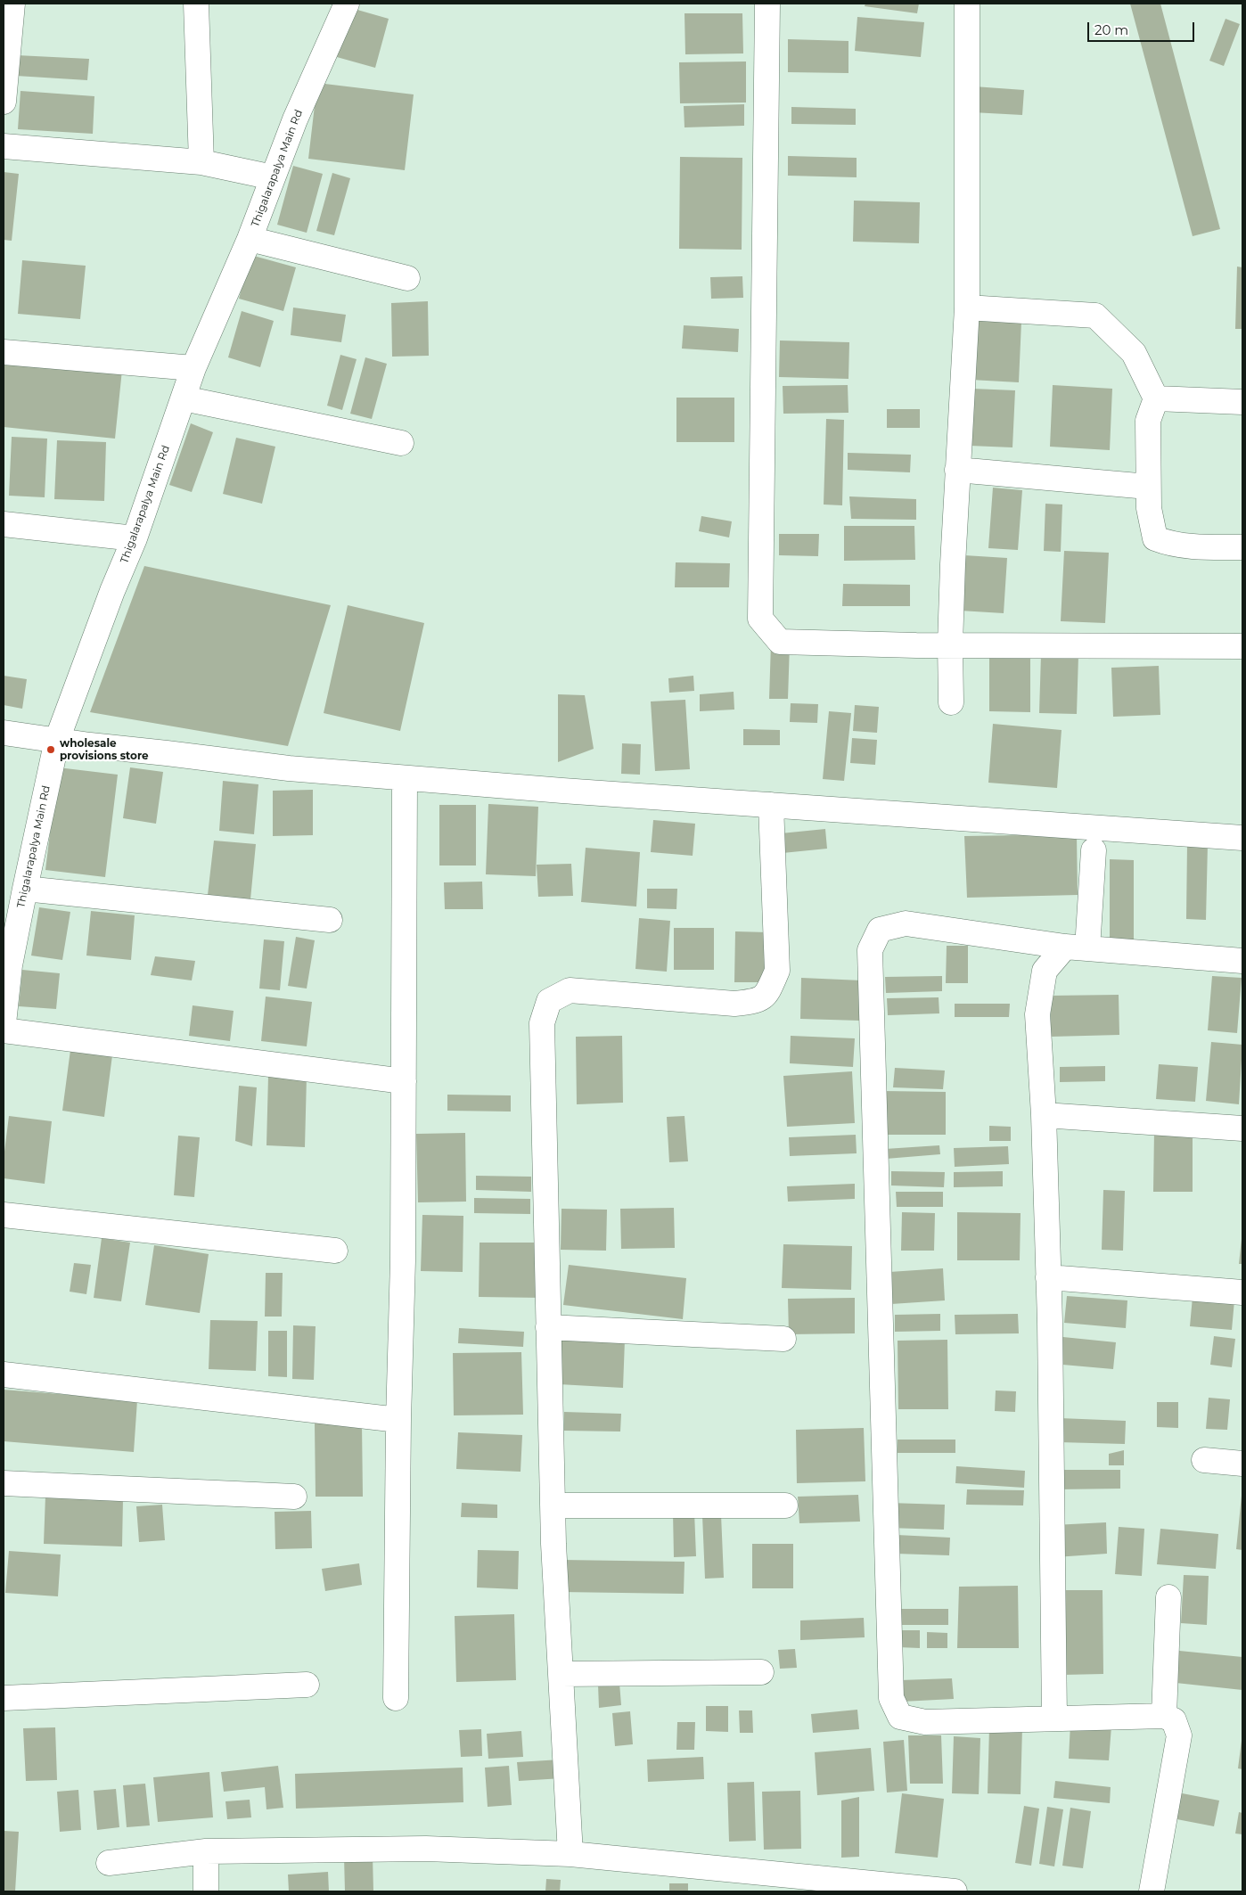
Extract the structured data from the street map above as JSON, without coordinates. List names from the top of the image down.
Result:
{
  "streets": {
    "street": ["Thigalarapalya Main Rd"]
  },
  "places": ["wholesale provisions store"],
  "scale_bar": "20 m"
}
